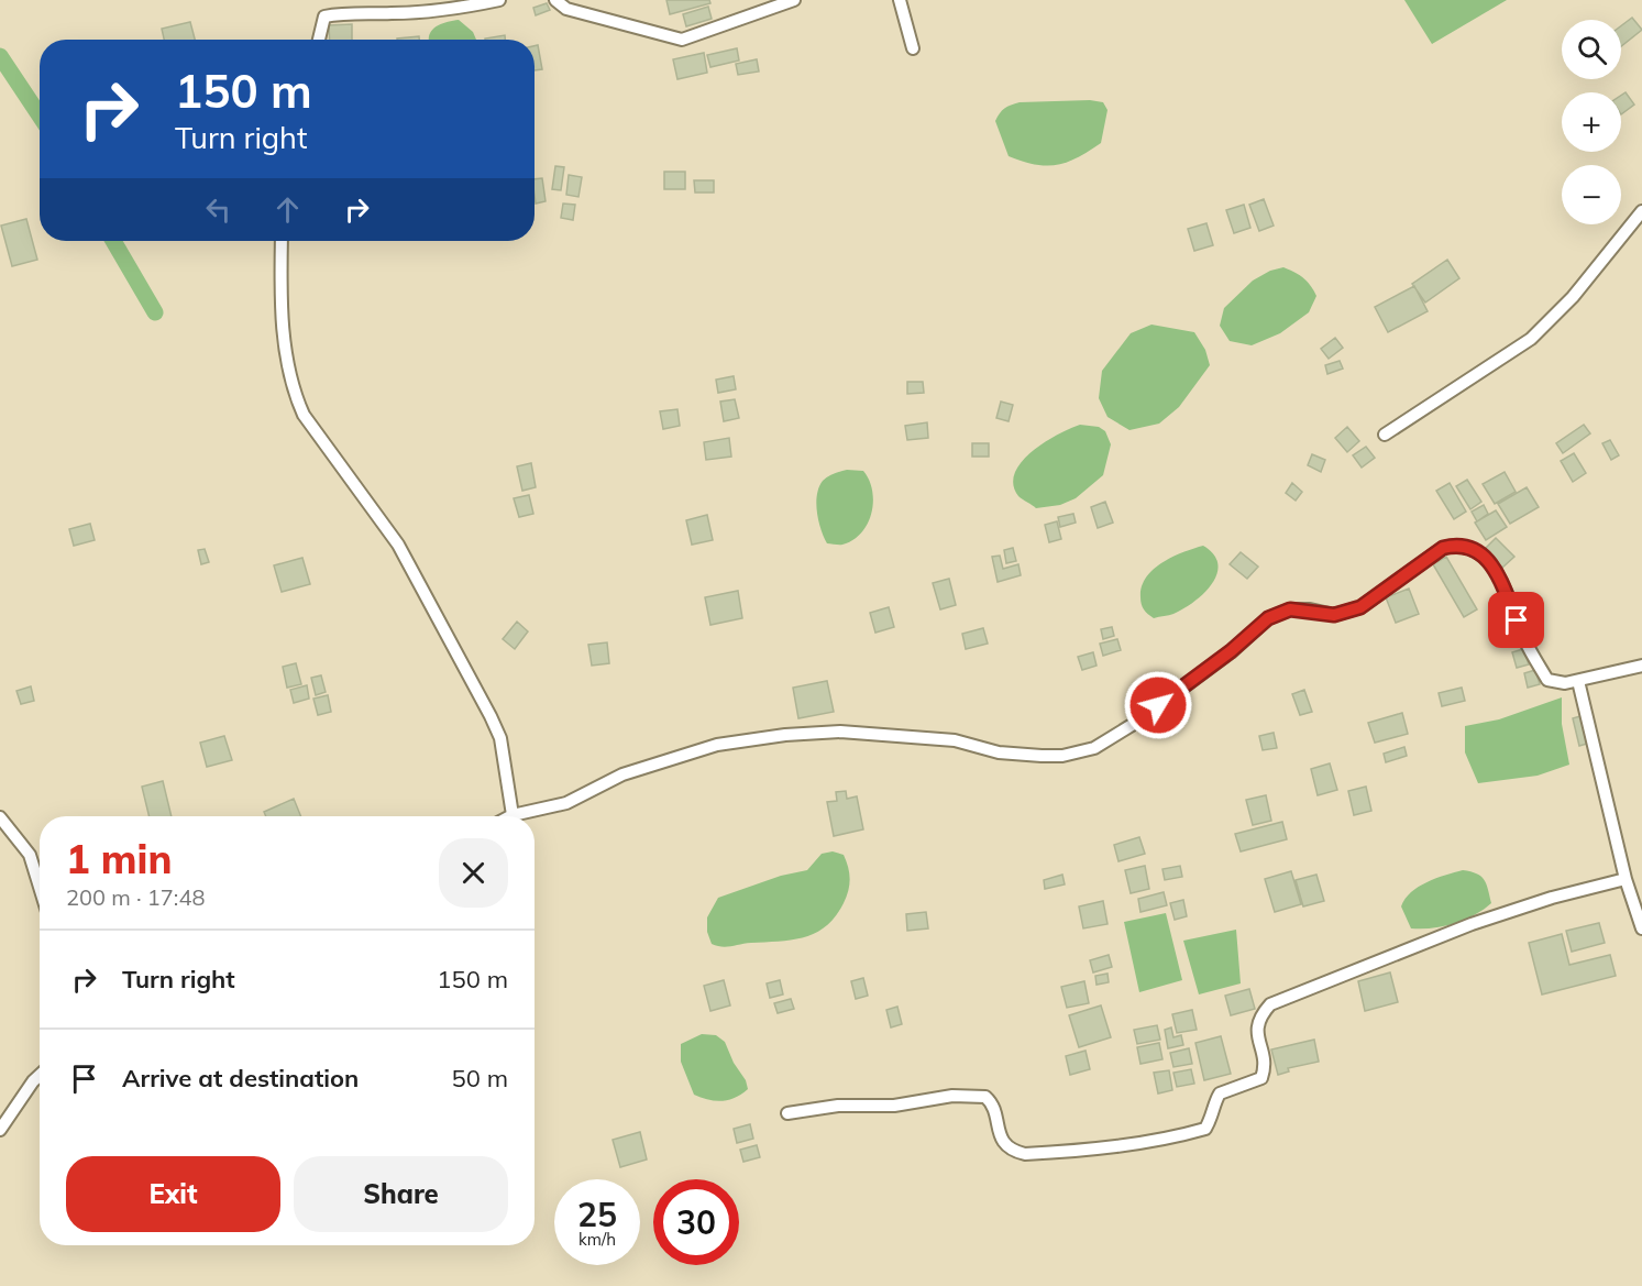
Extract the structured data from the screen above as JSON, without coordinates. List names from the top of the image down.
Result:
{
  "page": {
    "map_buttons": ["+", "−"],
    "turn": ["150 m", "Turn right"],
    "heading": ["1 min", "200 m · 17:48"],
    "list": [
      {
        "name": "Turn right",
        "value": "150 m"
      },
      {
        "name": "Arrive at destination",
        "value": "50 m"
      }
    ],
    "buttons": ["Exit", "Share"],
    "speed": "25 km/h",
    "limit": "30"
  }
}
